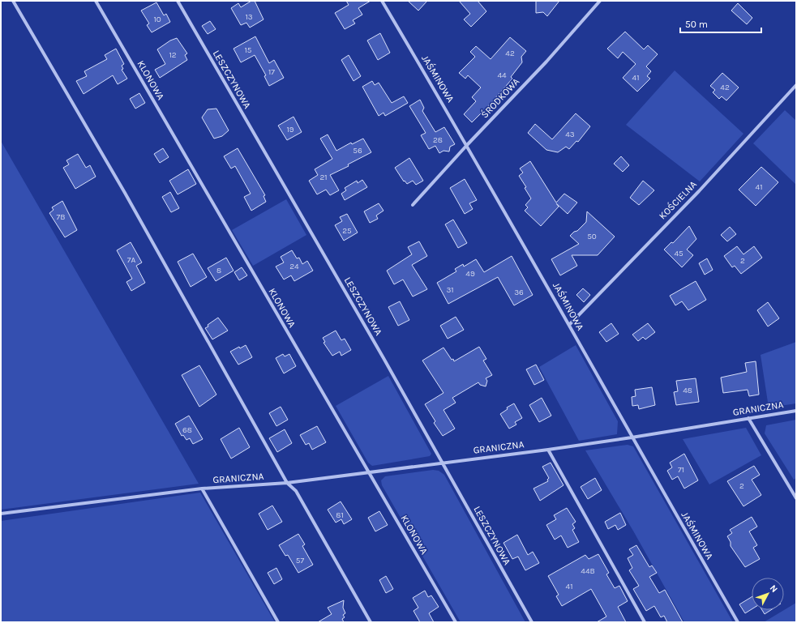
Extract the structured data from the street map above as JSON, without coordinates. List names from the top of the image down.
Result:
{
  "streets": {
    "street": [
      "JAŚMINOWA",
      "LESZCZYNOWA",
      "KLONOWA",
      "ŚRODKOWA",
      "KOŚCIELNA",
      "GRANICZNA"
    ]
  },
  "crossings": [
    ["JAŚMINOWA", "ŚRODKOWA"],
    ["JAŚMINOWA", "KOŚCIELNA"],
    ["JAŚMINOWA", "GRANICZNA"],
    ["LESZCZYNOWA", "GRANICZNA"],
    ["KLONOWA", "GRANICZNA"]
  ],
  "house_numbers": [
    "13",
    "10",
    "15",
    "42",
    "12",
    "17",
    "44",
    "41",
    "42",
    "19",
    "43",
    "28",
    "56",
    "21",
    "41",
    "7B",
    "25",
    "50",
    "45",
    "7A",
    "2",
    "24",
    "8",
    "49",
    "31",
    "36",
    "48",
    "68",
    "71",
    "2",
    "81",
    "57",
    "44B",
    "41"
  ],
  "scale_bar": "50 m",
  "north": "top right"
}
